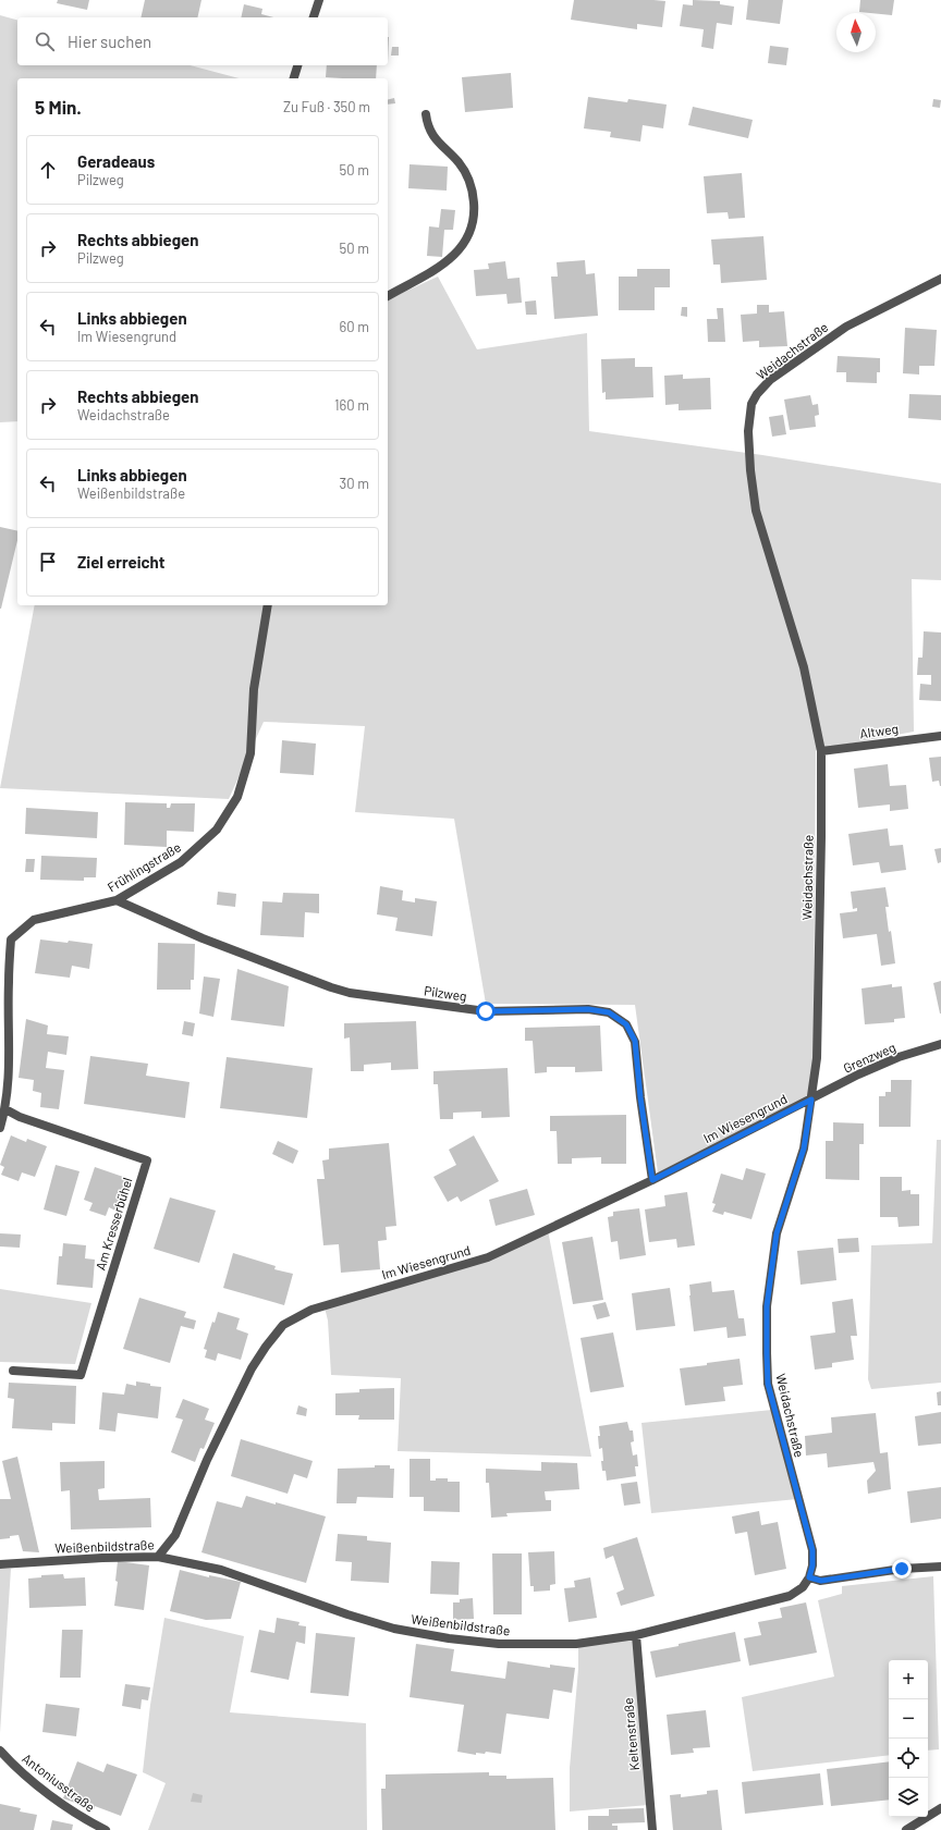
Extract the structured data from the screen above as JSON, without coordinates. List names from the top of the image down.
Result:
{
  "streets": {
    "street": [
      "Weidachstraße",
      "Altweg",
      "Frühlingstraße",
      "Pilzweg",
      "Grenzweg",
      "Im Wiesengrund",
      "Am Kresserbühel",
      "Weißenbildstraße",
      "Keltenstraße",
      "Antoniusstraße"
    ]
  },
  "crossings": [
    ["Weidachstraße", "Altweg"],
    ["Weidachstraße", "Grenzweg"],
    ["Weidachstraße", "Im Wiesengrund"],
    ["Weidachstraße", "Weißenbildstraße"],
    ["Frühlingstraße", "Pilzweg"],
    ["Frühlingstraße", "Am Kresserbühel"],
    ["Pilzweg", "Im Wiesengrund"],
    ["Grenzweg", "Im Wiesengrund"],
    ["Im Wiesengrund", "Weißenbildstraße"],
    ["Weißenbildstraße", "Keltenstraße"]
  ],
  "north": "top",
  "page": {
    "search": "Hier suchen",
    "heading": ["5 Min.", "Zu Fuß · 350 m"],
    "list": [
      ["Geradeaus", "Pilzweg", "50 m"],
      ["Rechts abbiegen", "Pilzweg", "50 m"],
      ["Links abbiegen", "Im Wiesengrund", "60 m"],
      ["Rechts abbiegen", "Weidachstraße", "160 m"],
      ["Links abbiegen", "Weißenbildstraße", "30 m"],
      "Ziel erreicht"
    ],
    "map_buttons": ["+", "−"]
  }
}
